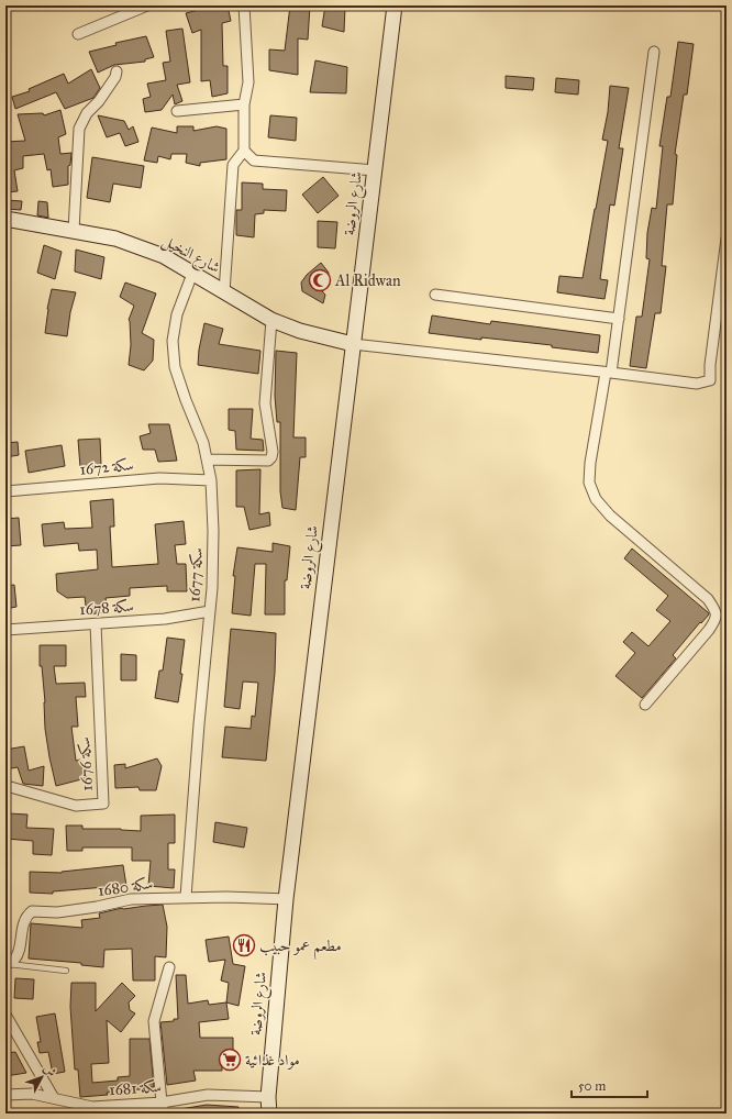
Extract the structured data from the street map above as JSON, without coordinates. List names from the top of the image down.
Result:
{
  "streets": {
    "main road": ["شارع الروضة", "شارع النخيل"],
    "street": [
      "سكة 1672",
      "سكة 1677",
      "سكة 1678",
      "سكة 1676",
      "سكة 1680",
      "سكة 1681"
    ]
  },
  "crossings": [
    ["شارع الروضة", "شارع النخيل"],
    ["شارع الروضة", "سكة 1680"],
    ["شارع الروضة", "سكة 1681"],
    ["شارع النخيل", "سكة 1677"],
    ["سكة 1672", "سكة 1677"],
    ["سكة 1677", "سكة 1678"],
    ["سكة 1677", "سكة 1680"],
    ["سكة 1678", "سكة 1676"]
  ],
  "places": {
    "mosque": ["Al Ridwan"],
    "restaurant": ["مطعم عمو حبيب"],
    "supermarket": ["مواد غذائية"]
  },
  "scale_bar": "50 m",
  "north": "top right"
}
